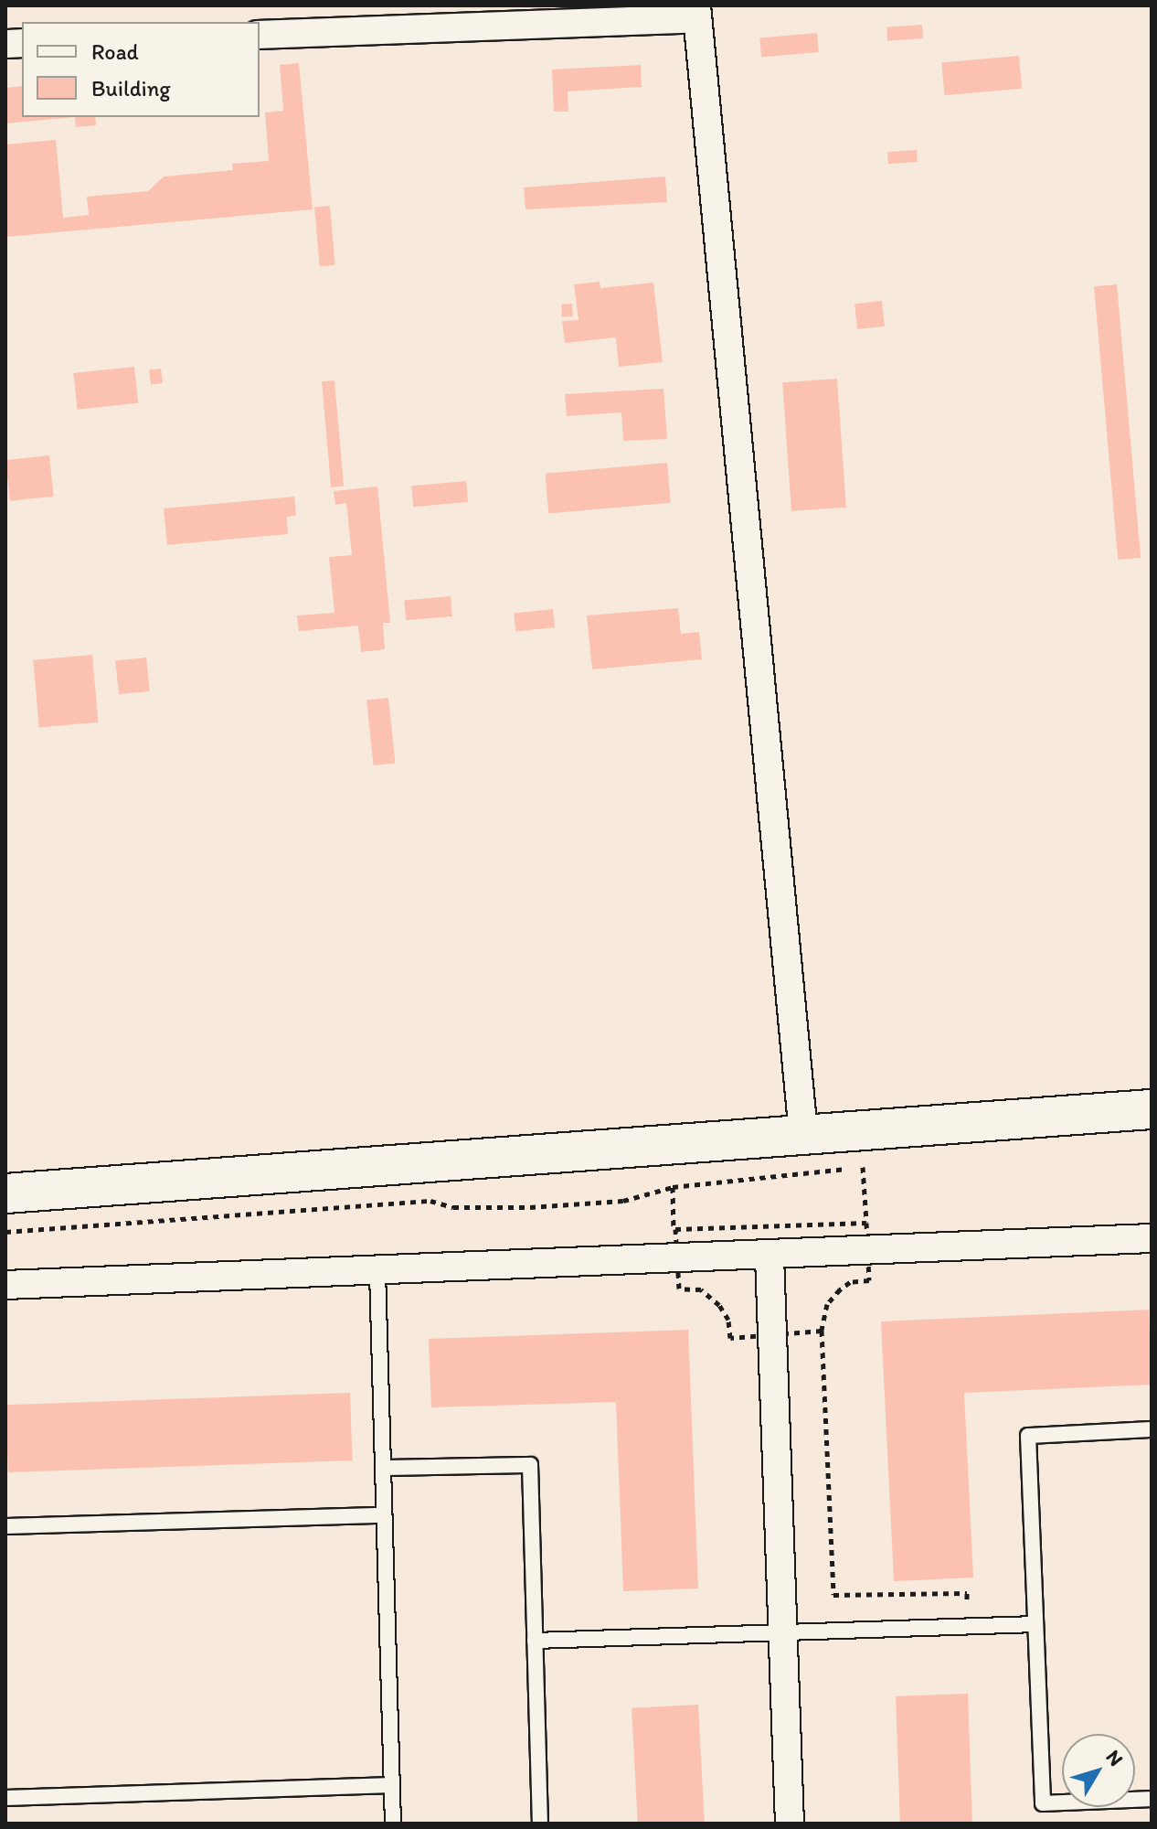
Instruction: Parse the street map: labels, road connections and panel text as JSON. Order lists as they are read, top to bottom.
{
  "legend": ["Road", "Building"],
  "north": "top right"
}
